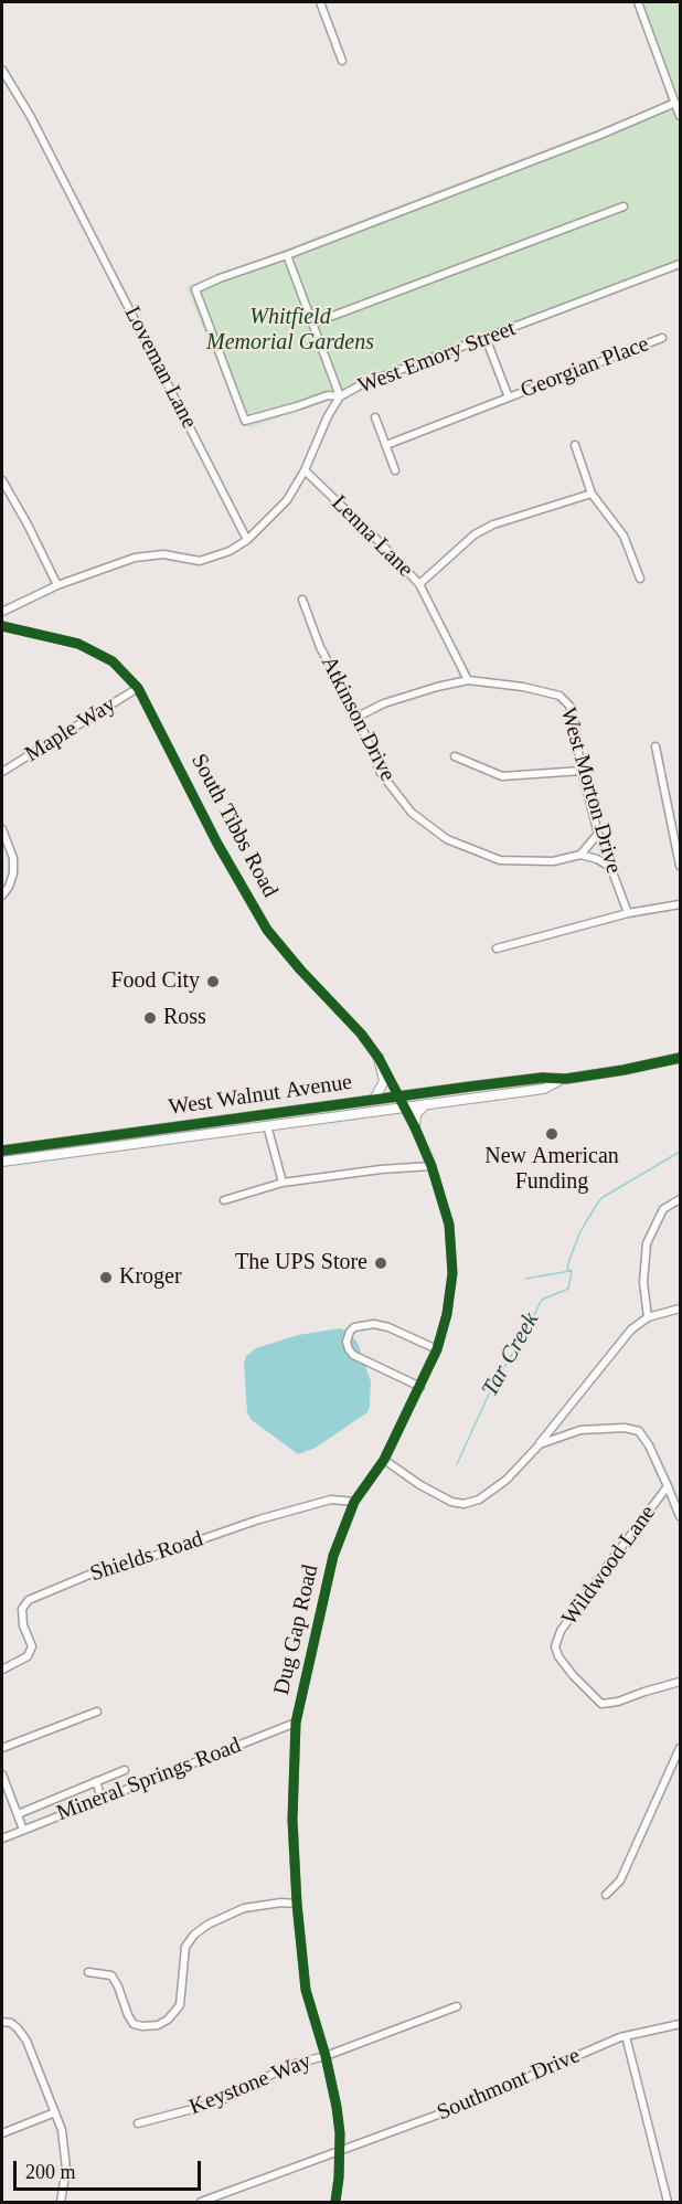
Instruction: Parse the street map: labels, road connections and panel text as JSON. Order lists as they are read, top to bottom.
{
  "streets": {
    "main road": ["West Walnut Avenue"],
    "street": [
      "West Emory Street",
      "Loveman Lane",
      "Georgian Place",
      "Lenna Lane",
      "Atkinson Drive",
      "Maple Way",
      "West Morton Drive",
      "South Tibbs Road",
      "Shields Road",
      "Wildwood Lane",
      "Dug Gap Road",
      "Mineral Springs Road",
      "Keystone Way",
      "Southmont Drive"
    ]
  },
  "crossings": [
    ["West Emory Street", "Loveman Lane"],
    ["West Emory Street", "Georgian Place"],
    ["West Emory Street", "Lenna Lane"],
    ["Lenna Lane", "West Morton Drive"],
    ["Maple Way", "South Tibbs Road"],
    ["South Tibbs Road", "West Walnut Avenue"],
    ["South Tibbs Road", "Dug Gap Road"],
    ["West Walnut Avenue", "Dug Gap Road"],
    ["Shields Road", "Dug Gap Road"],
    ["Wildwood Lane", "Dug Gap Road"],
    ["Dug Gap Road", "Mineral Springs Road"],
    ["Dug Gap Road", "Keystone Way"],
    ["Dug Gap Road", "Southmont Drive"]
  ],
  "water": ["Tar Creek"],
  "parks": ["Whitfield Memorial Gardens"],
  "places": [
    "Food City",
    "Ross",
    "New American Funding",
    "The UPS Store",
    "Kroger"
  ],
  "scale_bar": "200 m"
}
